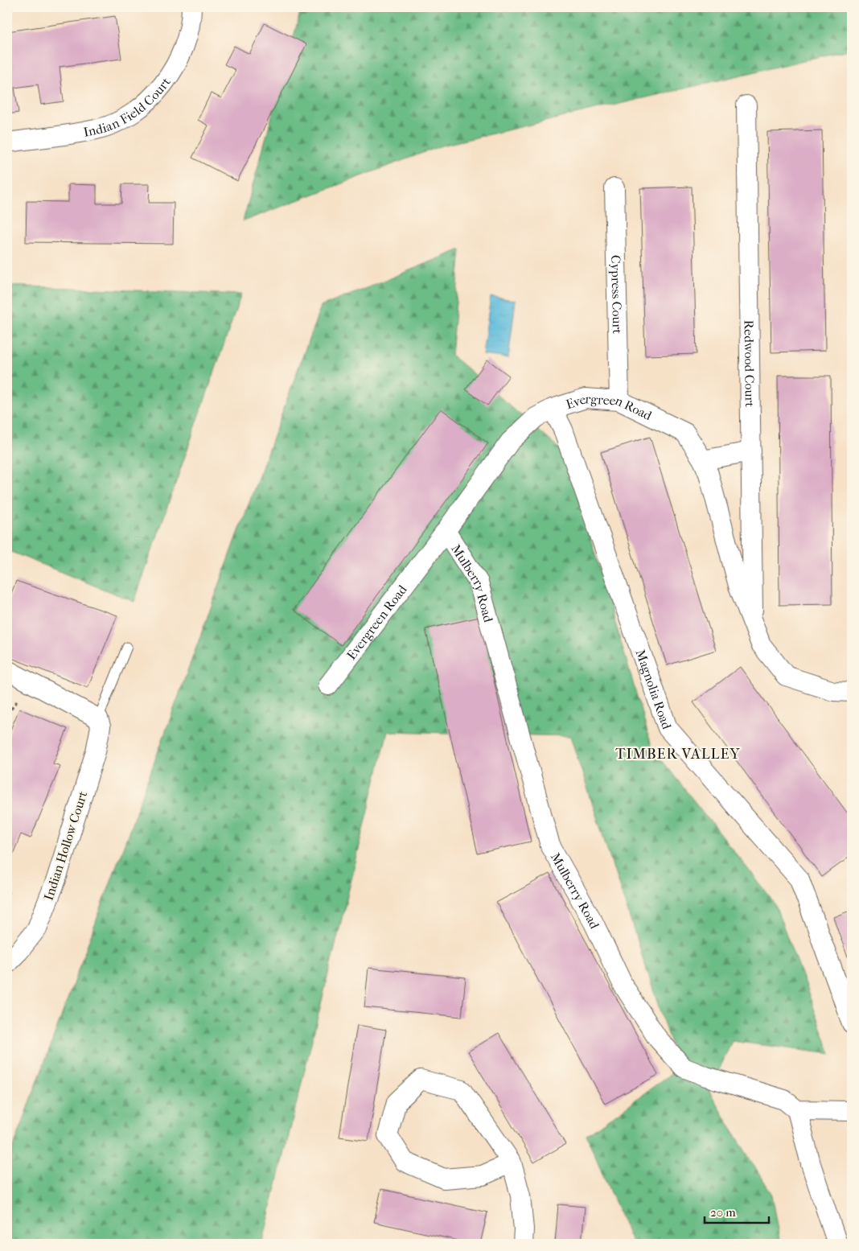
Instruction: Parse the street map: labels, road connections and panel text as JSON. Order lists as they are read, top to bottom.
{
  "streets": {
    "street": [
      "Indian Field Court",
      "Cypress Court",
      "Redwood Court",
      "Evergreen Road",
      "Mulberry Road",
      "Magnolia Road",
      "Indian Hollow Court"
    ]
  },
  "crossings": [
    ["Cypress Court", "Evergreen Road"],
    ["Redwood Court", "Evergreen Road"],
    ["Evergreen Road", "Mulberry Road"],
    ["Evergreen Road", "Magnolia Road"]
  ],
  "districts": ["TIMBER VALLEY"],
  "scale_bar": "20 m"
}
